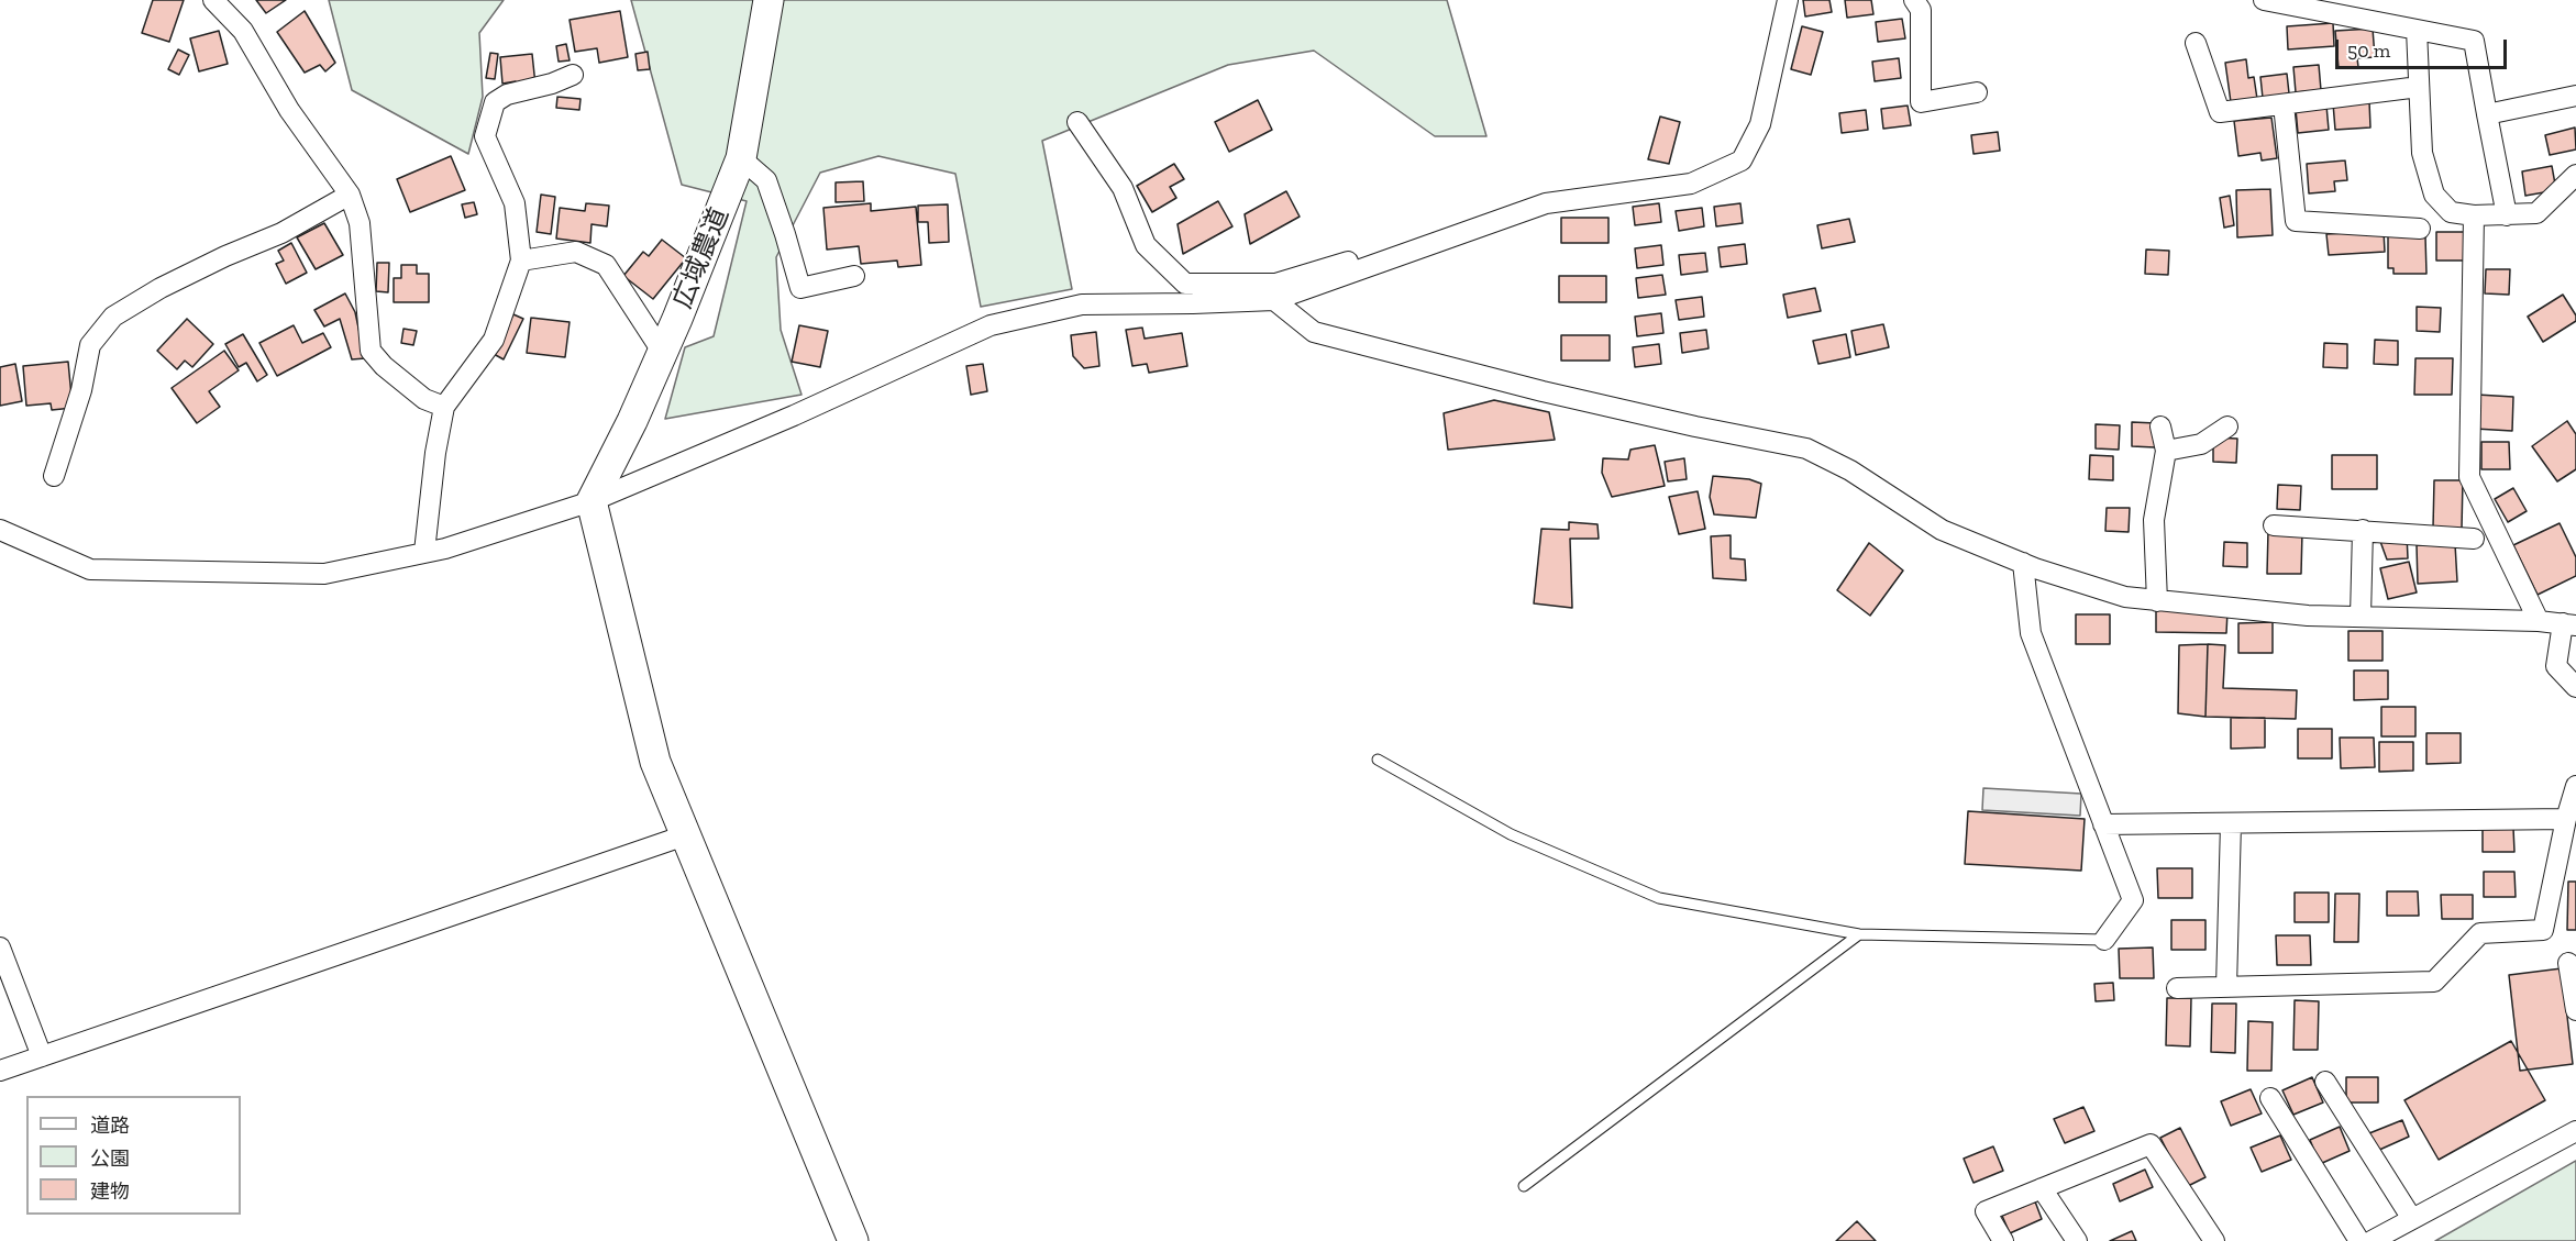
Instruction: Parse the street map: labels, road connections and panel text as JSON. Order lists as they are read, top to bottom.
{
  "streets": {
    "street": ["広域農道"]
  },
  "legend": ["道路", "公園", "建物"],
  "scale_bar": "50 m"
}
